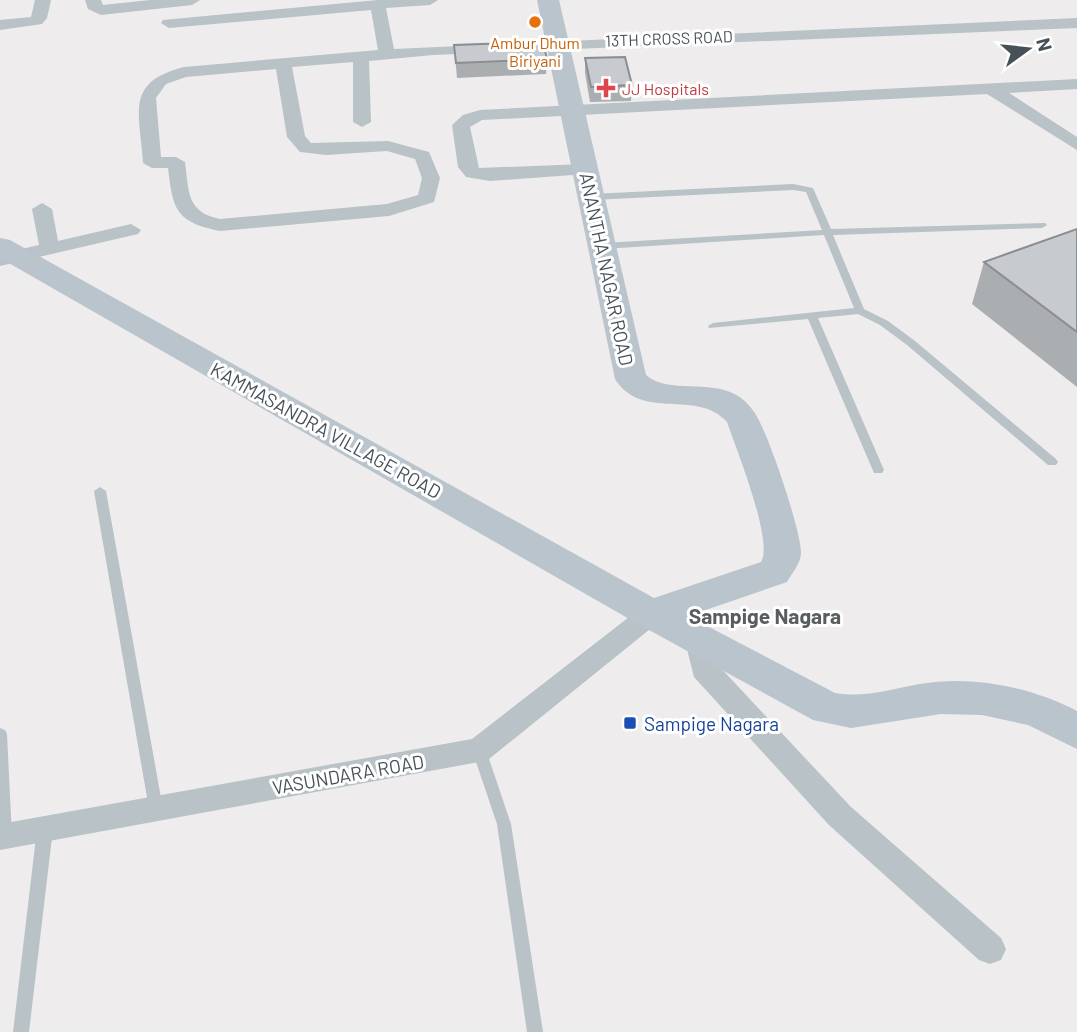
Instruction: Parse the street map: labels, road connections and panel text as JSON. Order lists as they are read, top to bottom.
{
  "streets": {
    "street": [
      "13TH CROSS ROAD",
      "ANANTHA NAGAR ROAD",
      "KAMMASANDRA VILLAGE ROAD",
      "VASUNDARA ROAD"
    ]
  },
  "crossings": [
    ["13TH CROSS ROAD", "ANANTHA NAGAR ROAD"],
    ["ANANTHA NAGAR ROAD", "KAMMASANDRA VILLAGE ROAD"],
    ["ANANTHA NAGAR ROAD", "VASUNDARA ROAD"],
    ["KAMMASANDRA VILLAGE ROAD", "VASUNDARA ROAD"]
  ],
  "districts": ["Sampige Nagara"],
  "places": {
    "other": ["Ambur Dhum Biriyani"],
    "health": ["JJ Hospitals"],
    "transit": ["Sampige Nagara"]
  },
  "north": "right"
}
